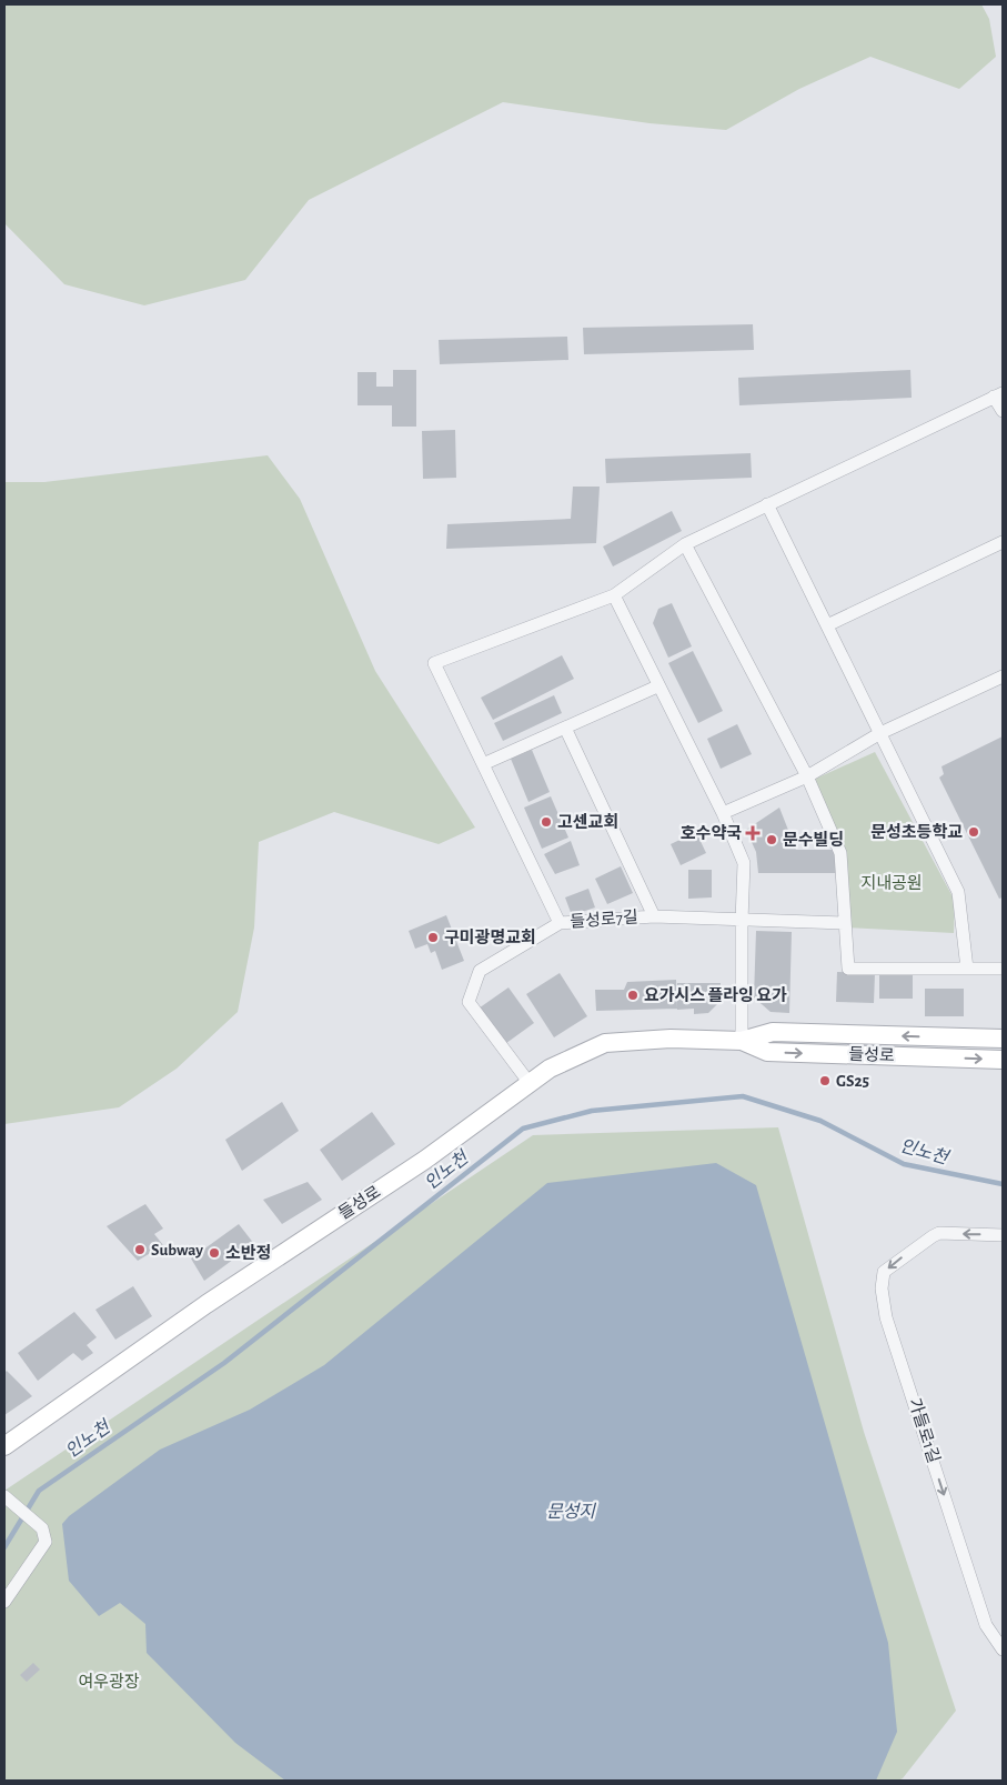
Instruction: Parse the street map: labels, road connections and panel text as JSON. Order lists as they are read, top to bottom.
{
  "streets": {
    "street": ["들성로7길", "들성로", "가들로1길"]
  },
  "crossings": [
    ["들성로7길", "들성로"]
  ],
  "water": ["인노천", "문성지"],
  "parks": ["지내공원", "여우광장"],
  "places": {
    "other": [
      "고센교회",
      "문성초등학교",
      "문수빌딩",
      "구미광명교회",
      "요가시스 플라잉 요가",
      "GS25",
      "Subway",
      "소반정"
    ],
    "health": ["호수약국"]
  }
}
